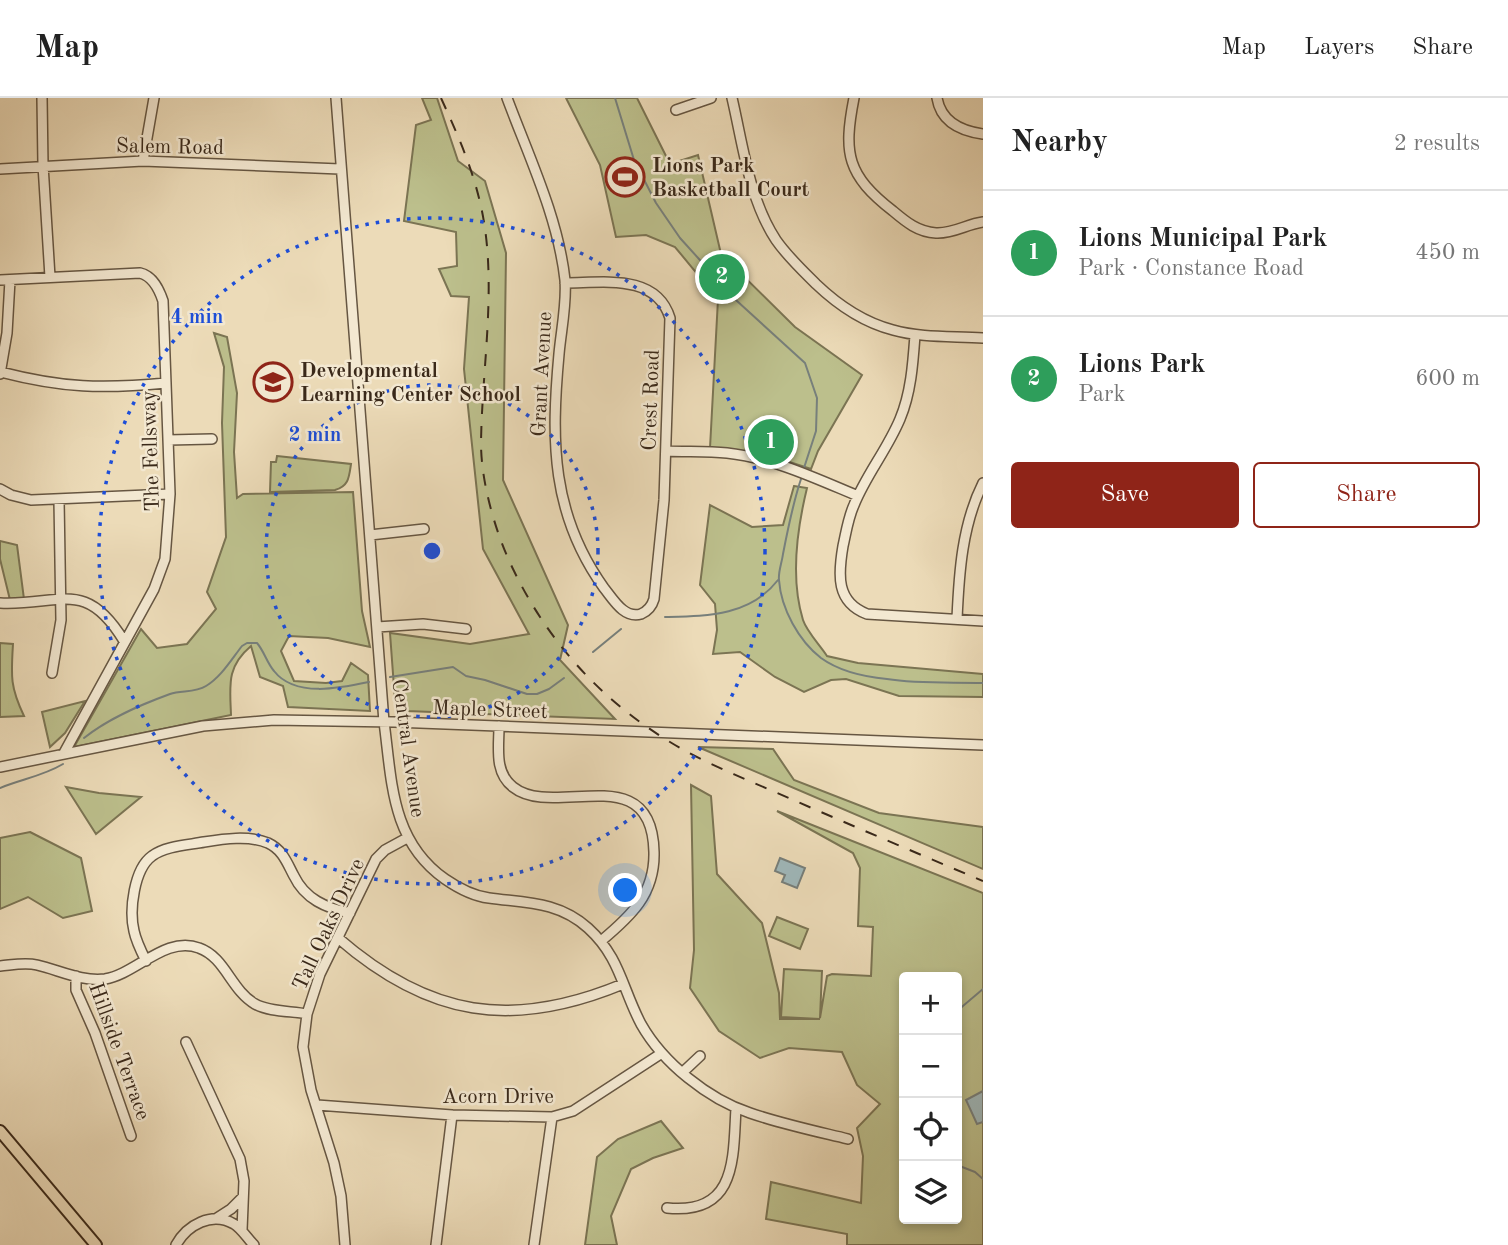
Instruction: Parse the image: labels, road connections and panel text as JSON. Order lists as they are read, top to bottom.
{
  "streets": {
    "street": [
      "Salem Road",
      "Grant Avenue",
      "Crest Road",
      "The Fellsway",
      "Maple Street",
      "Central Avenue",
      "Tall Oaks Drive",
      "Hillside Terrace",
      "Acorn Drive"
    ]
  },
  "crossings": [
    ["Salem Road", "Central Avenue"],
    ["Grant Avenue", "Crest Road"],
    ["The Fellsway", "Maple Street"],
    ["Maple Street", "Central Avenue"],
    ["Central Avenue", "Tall Oaks Drive"],
    ["Central Avenue", "Acorn Drive"],
    ["Tall Oaks Drive", "Acorn Drive"]
  ],
  "places": {
    "sports": ["Lions Park Basketball Court"],
    "school or university": ["Developmental Learning Center School"]
  },
  "page": {
    "header": "Map",
    "nav": ["Map", "Layers", "Share"],
    "heading": ["Nearby", "2 results"],
    "list": [
      {
        "mark": "1",
        "name": "Lions Municipal Park",
        "note": "Park · Constance Road",
        "value": "450 m"
      },
      {
        "mark": "2",
        "name": "Lions Park",
        "note": "Park",
        "value": "600 m"
      }
    ],
    "pins": ["2", "1"],
    "buttons": ["Save", "Share"],
    "map_buttons": ["+", "−"]
  },
  "rings": ["4 min", "2 min"]
}
